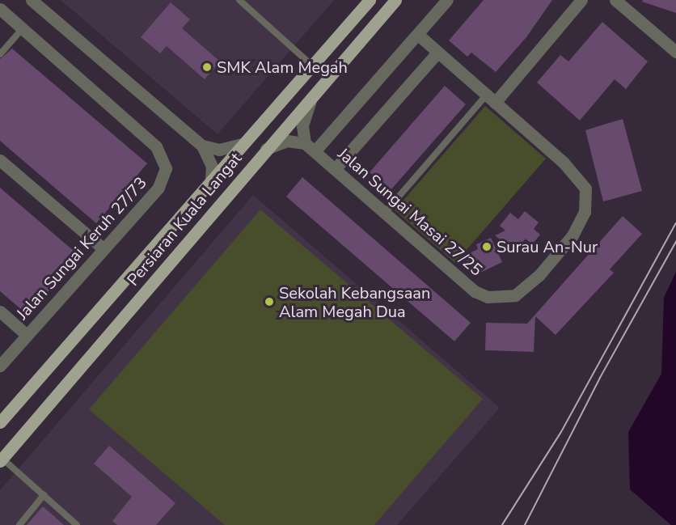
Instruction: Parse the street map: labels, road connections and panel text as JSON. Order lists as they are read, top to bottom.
{
  "streets": {
    "main road": ["Persiaran Kuala Langat"],
    "street": ["Jalan Sungai Masai 27/25", "Jalan Sungai Keruh 27/73"]
  },
  "places": ["SMK Alam Megah", "Surau An-Nur", "Sekolah Kebangsaan Alam Megah Dua"]
}
